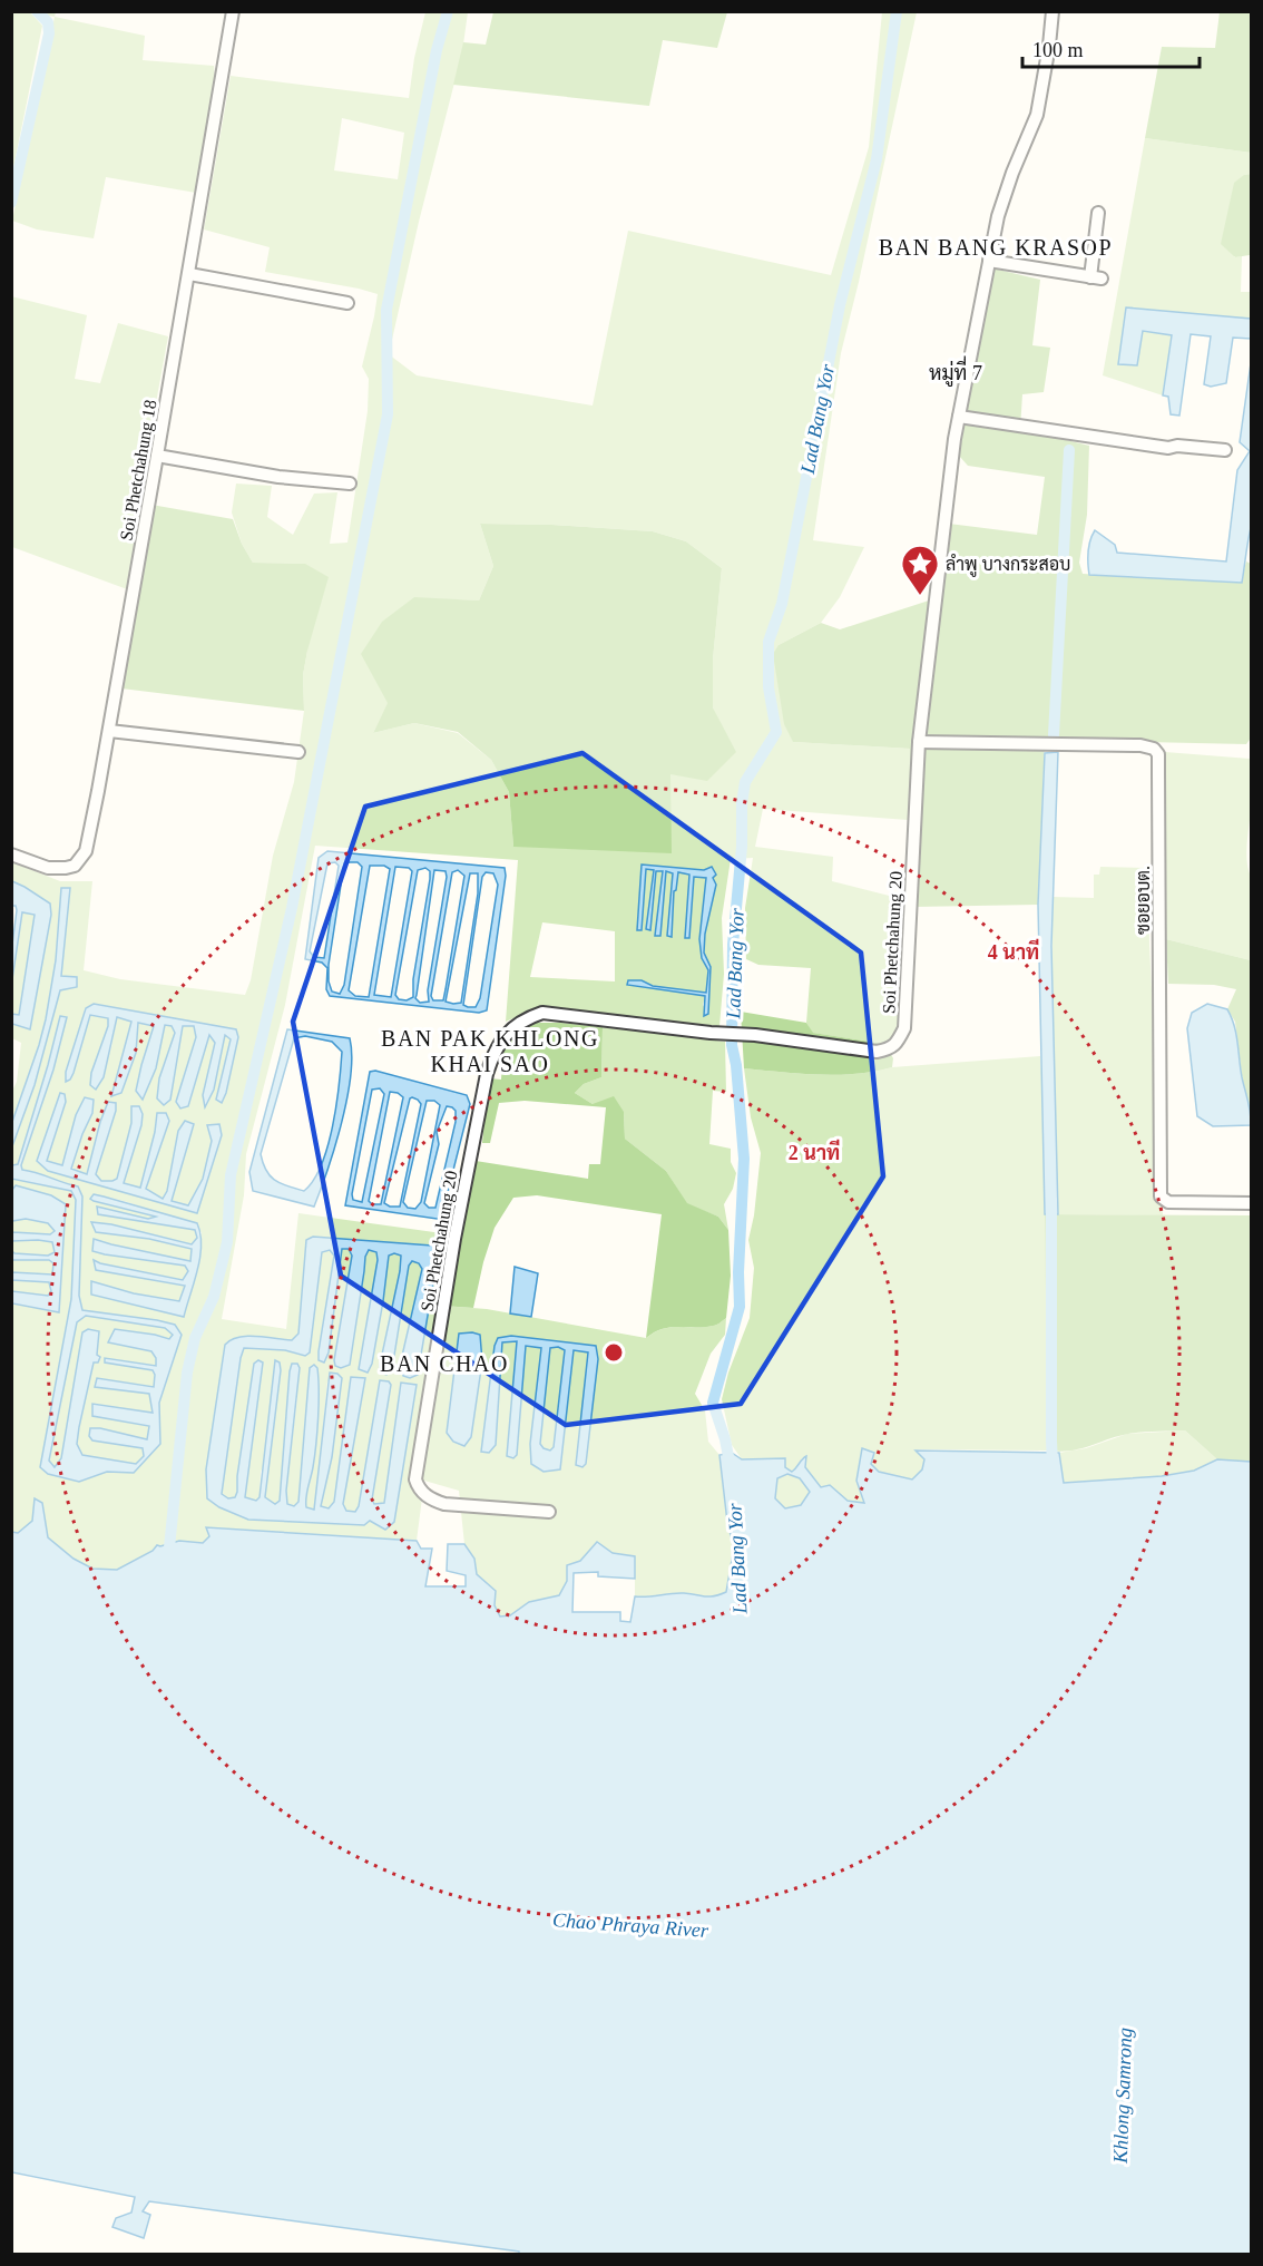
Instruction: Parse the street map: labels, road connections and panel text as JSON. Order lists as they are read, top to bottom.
{
  "streets": {
    "street": ["Soi Phetchahung 18", "ซอยอบต.", "Soi Phetchahung 20"]
  },
  "crossings": [
    ["ซอยอบต.", "Soi Phetchahung 20"]
  ],
  "districts": [
    "BAN BANG KRASOP",
    "หมู่ที่ 7",
    "BAN PAK KHLONG KHAI SAO",
    "BAN CHAO"
  ],
  "water": ["Lad Bang Yor", "Chao Phraya River", "Khlong Samrong"],
  "places": {
    "place": ["ลำพู บางกระสอบ"]
  },
  "scale_bar": "100 m",
  "rings": ["4 นาที", "2 นาที"]
}
